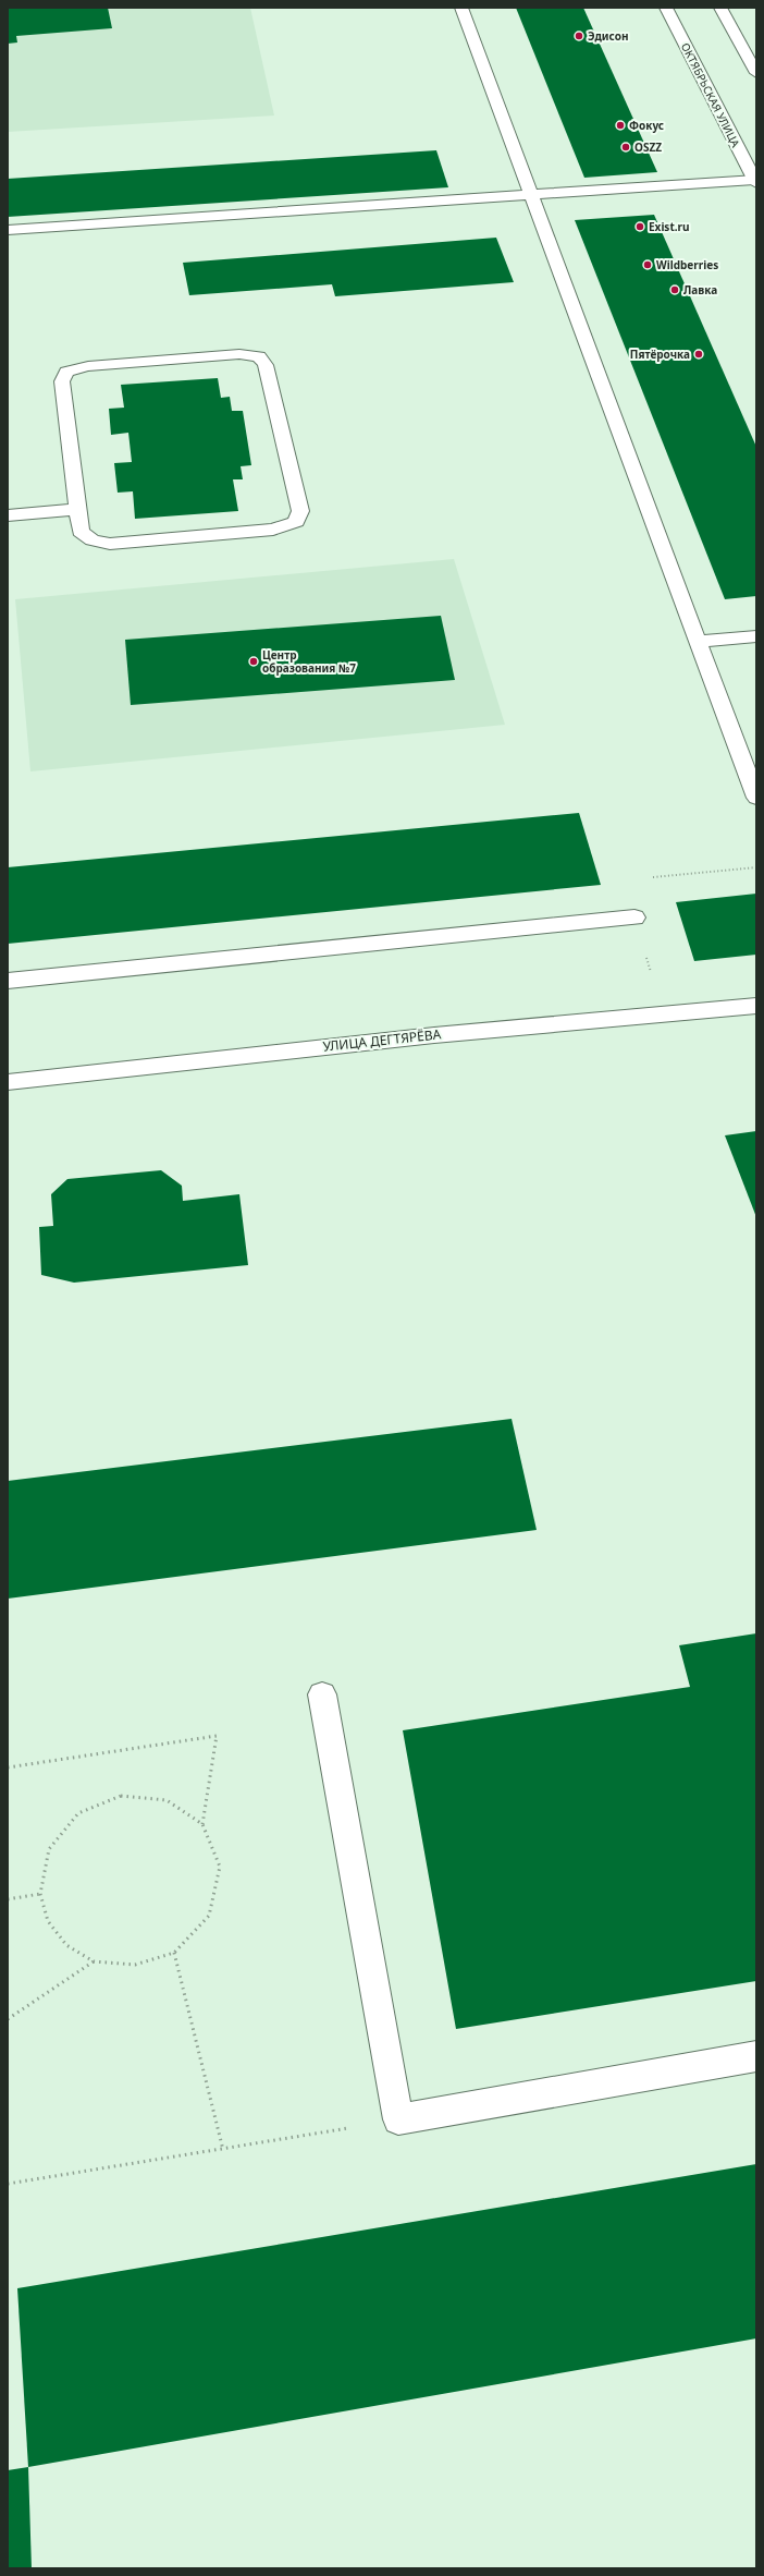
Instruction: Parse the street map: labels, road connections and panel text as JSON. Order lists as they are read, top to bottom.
{
  "streets": {
    "main road": ["ОКТЯБРЬСКАЯ УЛИЦА", "УЛИЦА ДЕГТЯРЁВА"]
  },
  "places": [
    "Эдисон",
    "Фокус",
    "OSZZ",
    "Exist.ru",
    "Wildberries",
    "Лавка",
    "Пятёрочка",
    "Центр образования №7"
  ]
}
